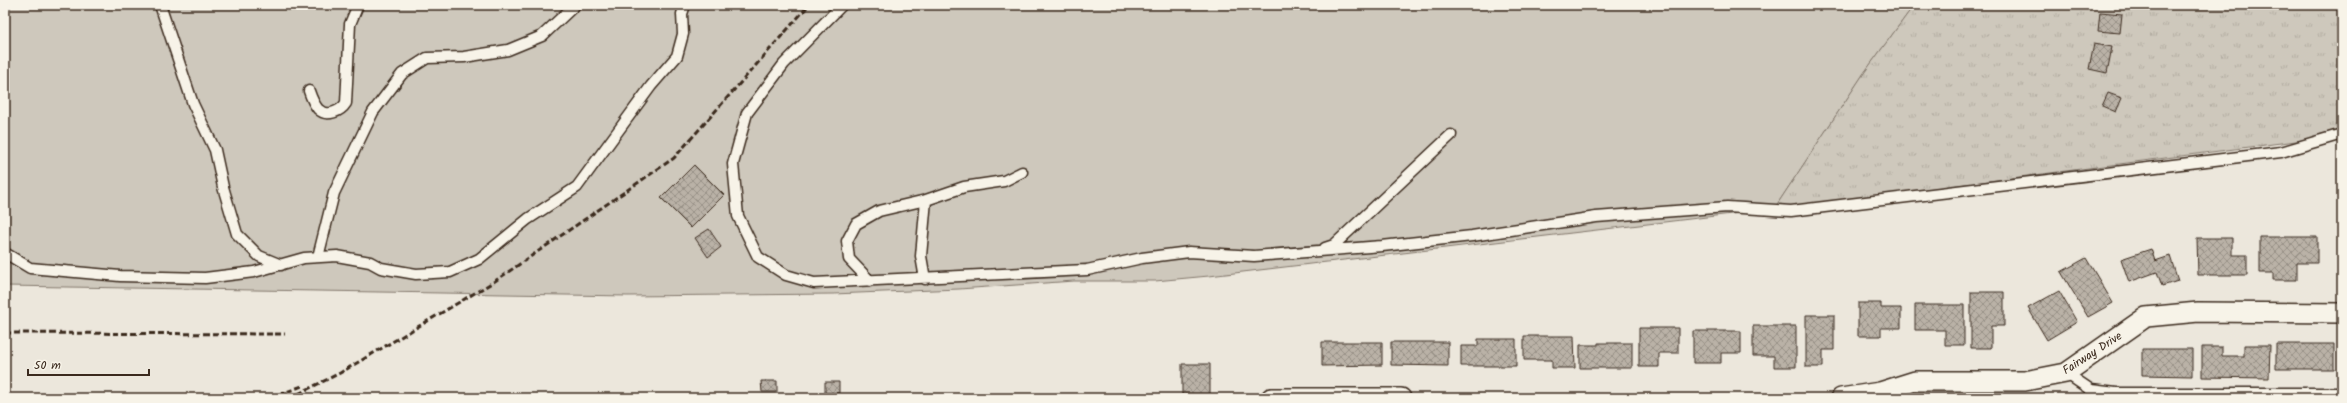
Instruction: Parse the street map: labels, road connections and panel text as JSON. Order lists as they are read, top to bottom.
{
  "streets": {
    "street": ["Fairway Drive"]
  },
  "scale_bar": "50 m"
}
